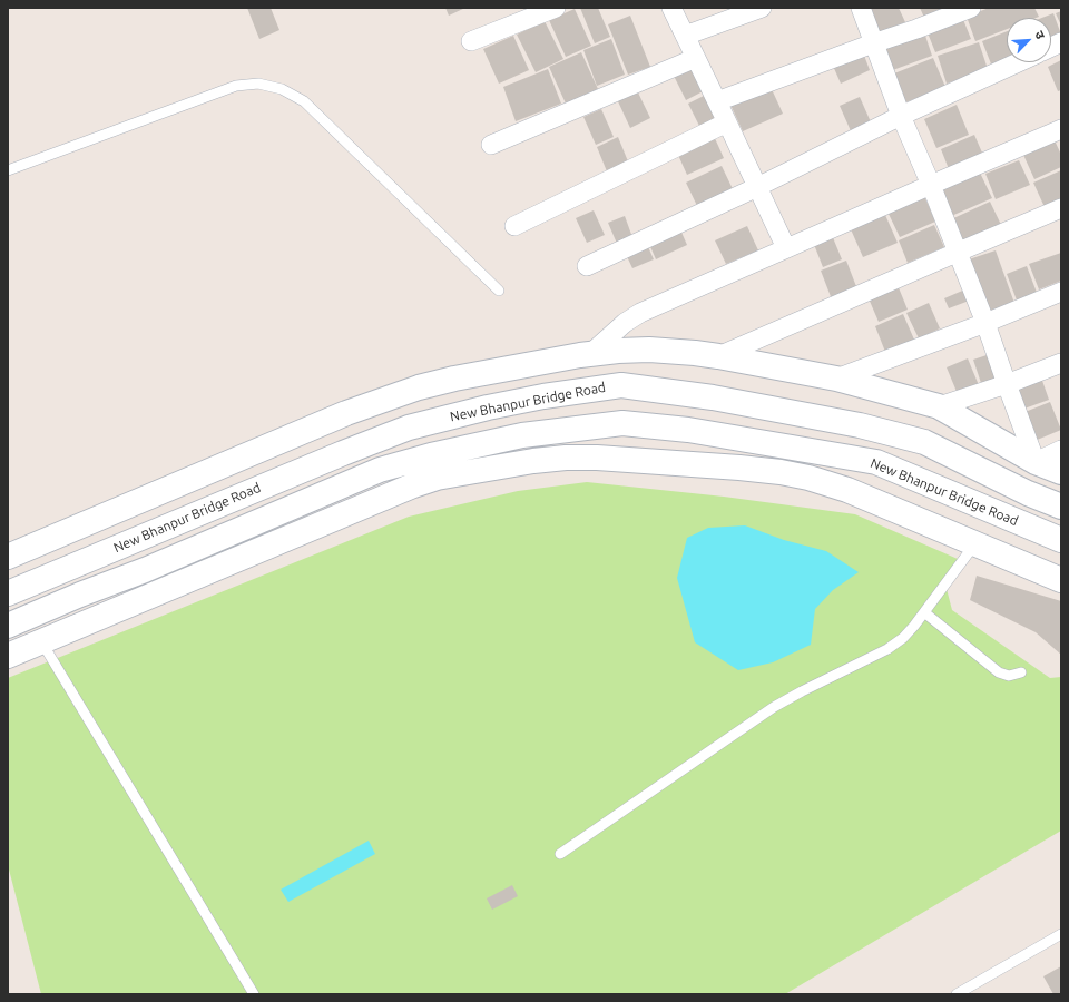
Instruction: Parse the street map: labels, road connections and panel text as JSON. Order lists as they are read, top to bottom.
{
  "streets": {
    "street": ["New Bhanpur Bridge Road"]
  },
  "north": "top right"
}
